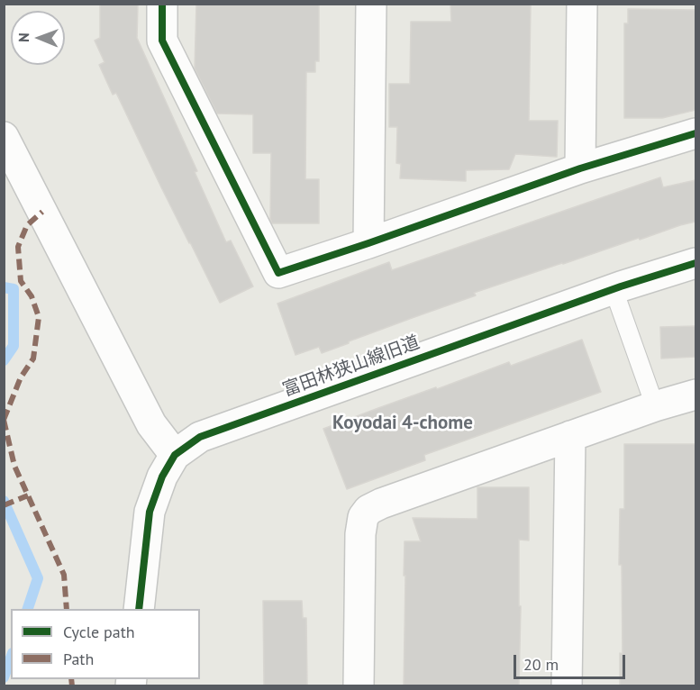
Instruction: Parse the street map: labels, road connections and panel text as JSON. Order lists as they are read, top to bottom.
{
  "streets": {
    "street": ["富田林狭山線旧道"]
  },
  "districts": ["Koyodai 4-chome"],
  "legend": ["Cycle path", "Path"],
  "scale_bar": "20 m",
  "north": "left"
}
